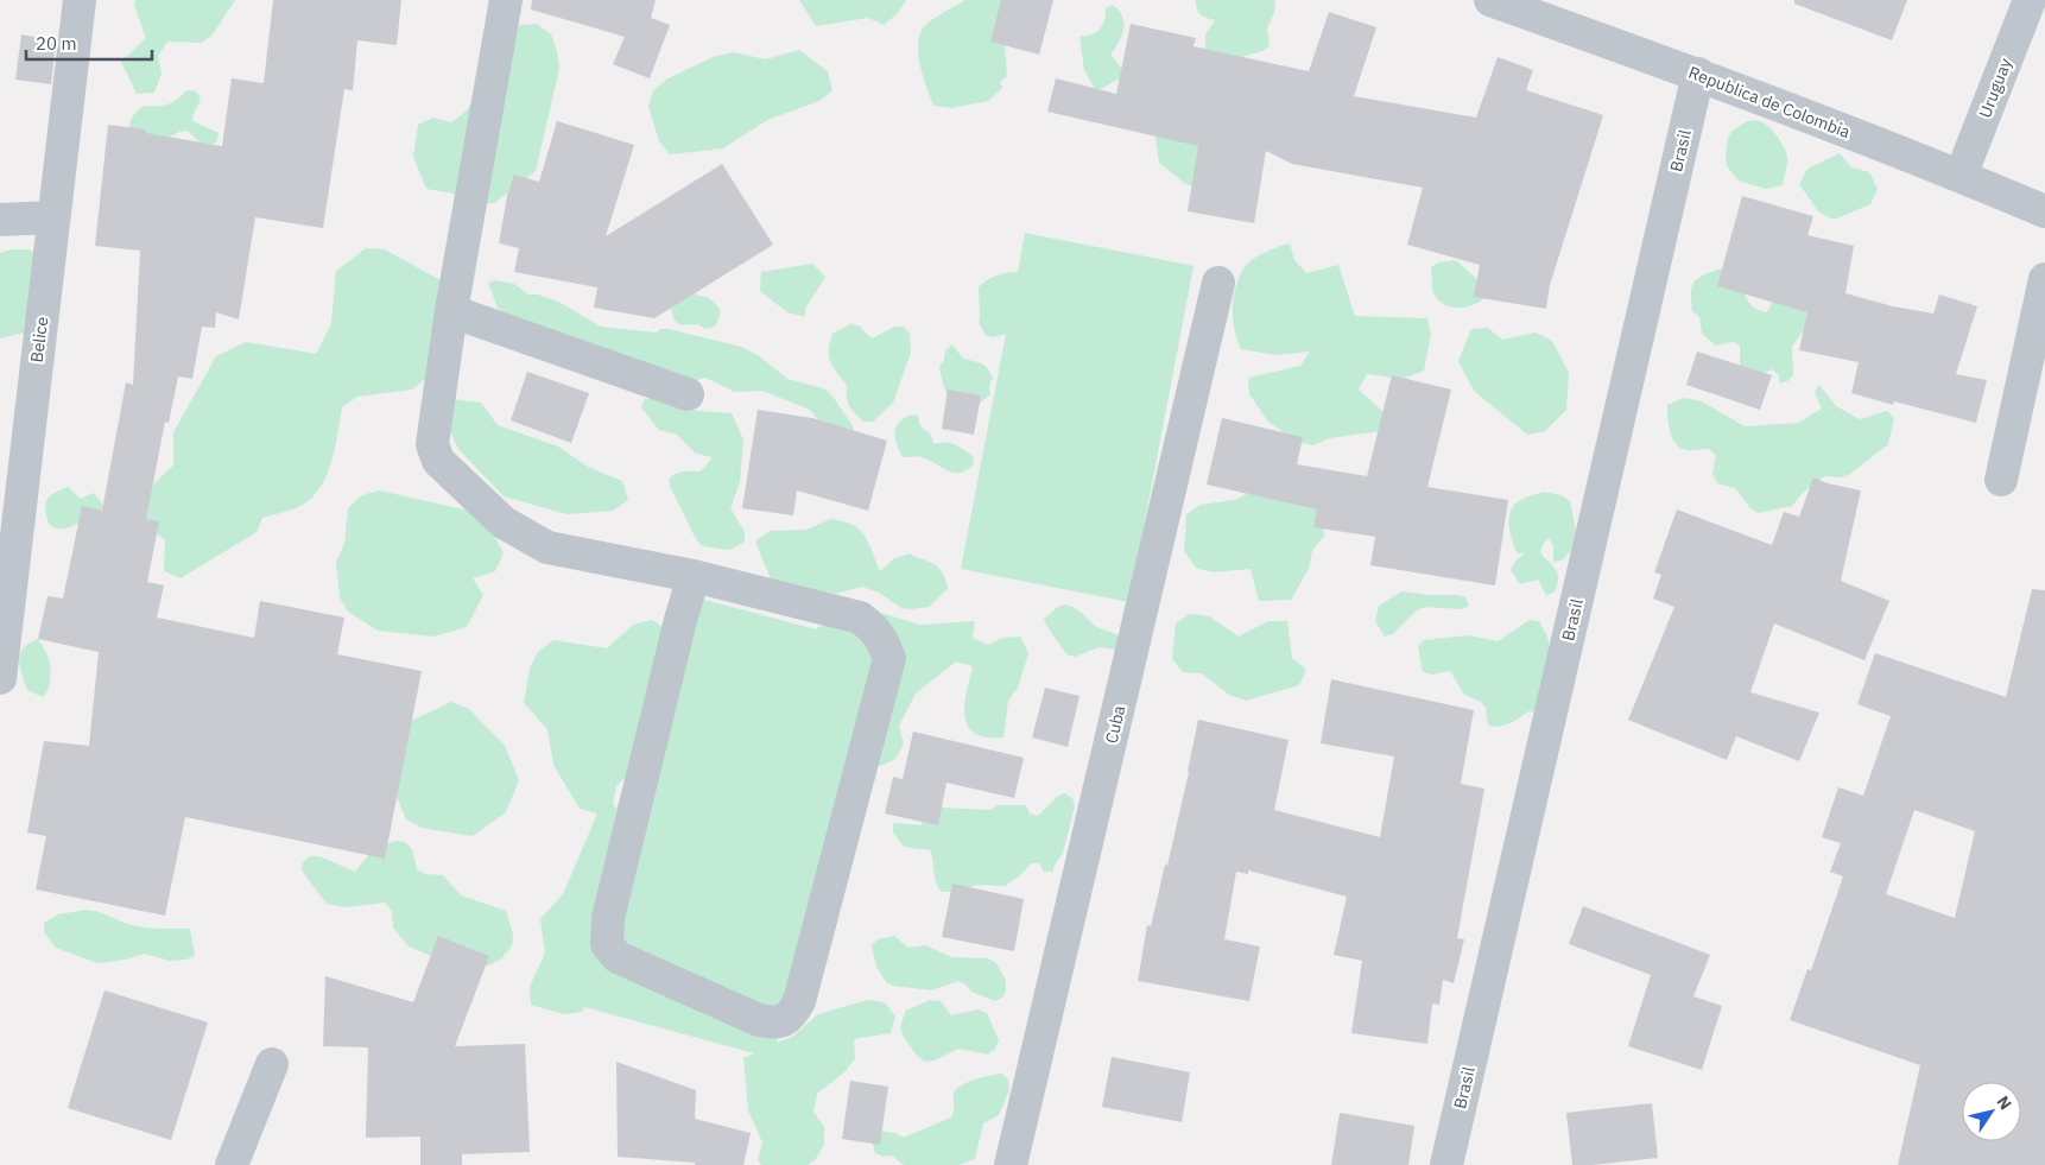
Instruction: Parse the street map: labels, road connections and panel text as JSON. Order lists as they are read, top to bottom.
{
  "streets": {
    "street": [
      "Uruguay",
      "Republica de Colombia",
      "Brasil",
      "Belice",
      "Cuba"
    ]
  },
  "crossings": [
    ["Uruguay", "Republica de Colombia"],
    ["Republica de Colombia", "Brasil"]
  ],
  "scale_bar": "20 m",
  "north": "top right"
}
